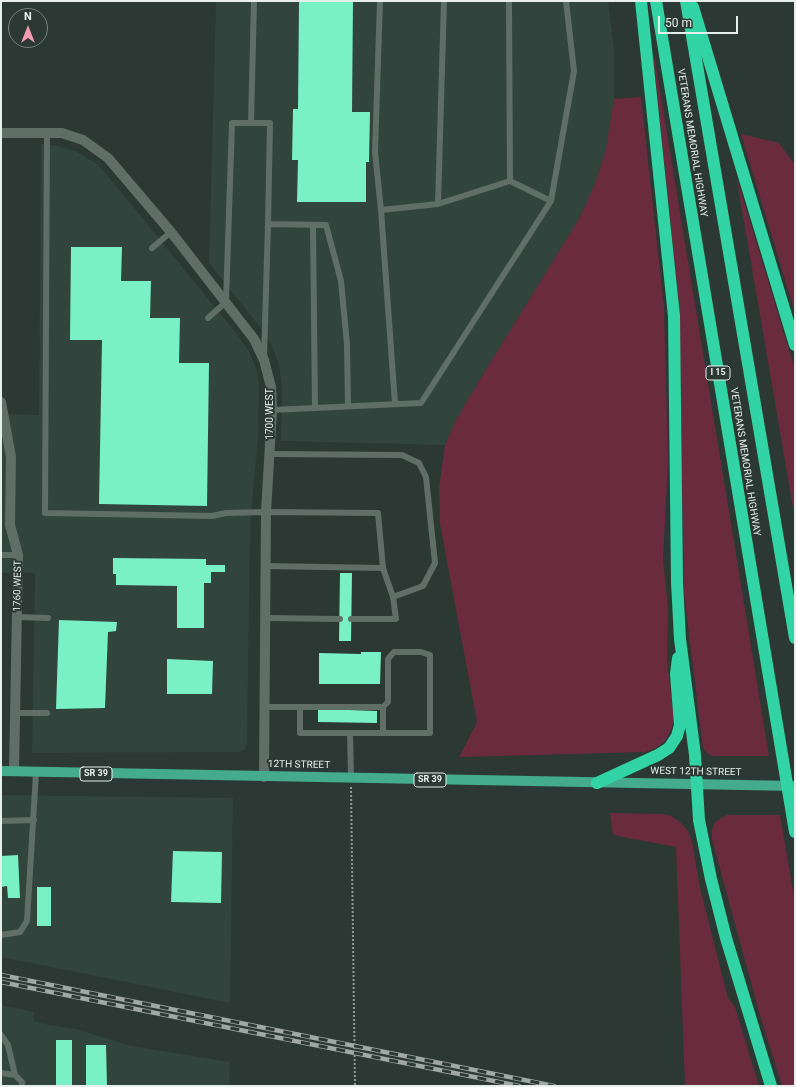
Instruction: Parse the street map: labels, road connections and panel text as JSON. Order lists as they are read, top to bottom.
{
  "streets": {
    "highway": ["VETERANS MEMORIAL HIGHWAY", "I 15"],
    "main road": ["12TH STREET", "WEST 12TH STREET", "SR 39"],
    "street": ["1700 WEST", "1760 WEST"]
  },
  "crossings": [
    ["1700 WEST", "12TH STREET"],
    ["1760 WEST", "12TH STREET"],
    ["12TH STREET", "WEST 12TH STREET"]
  ],
  "scale_bar": "50 m",
  "north": "top"
}
